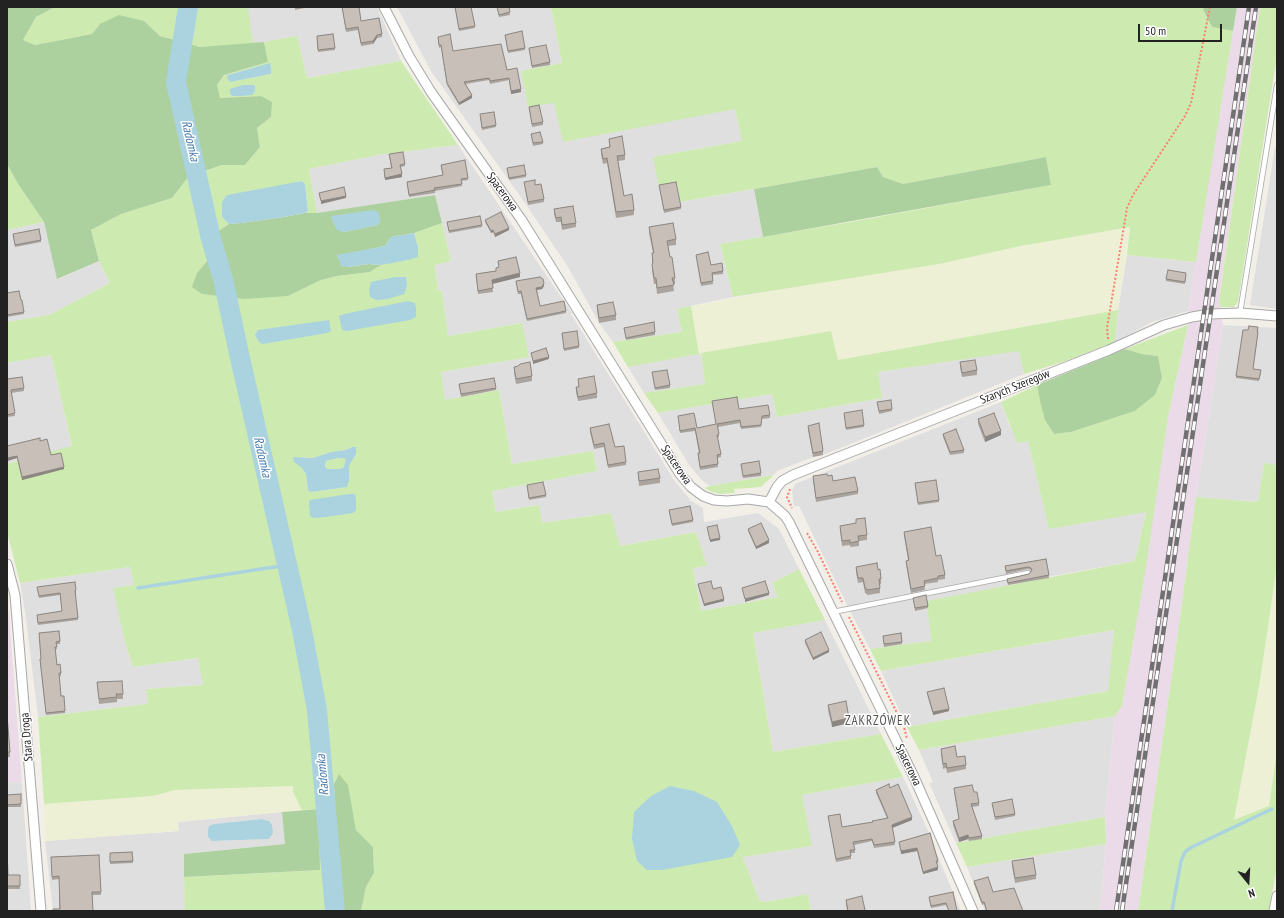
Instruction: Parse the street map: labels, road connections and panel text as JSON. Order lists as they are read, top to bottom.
{
  "streets": {
    "street": ["Spacerowa", "Szarych Szeregów", "Stara Droga"]
  },
  "crossings": [
    ["Spacerowa", "Szarych Szeregów"]
  ],
  "districts": ["ZAKRZÓWEK"],
  "water": ["Radomka"],
  "scale_bar": "50 m",
  "north": "bottom"
}
